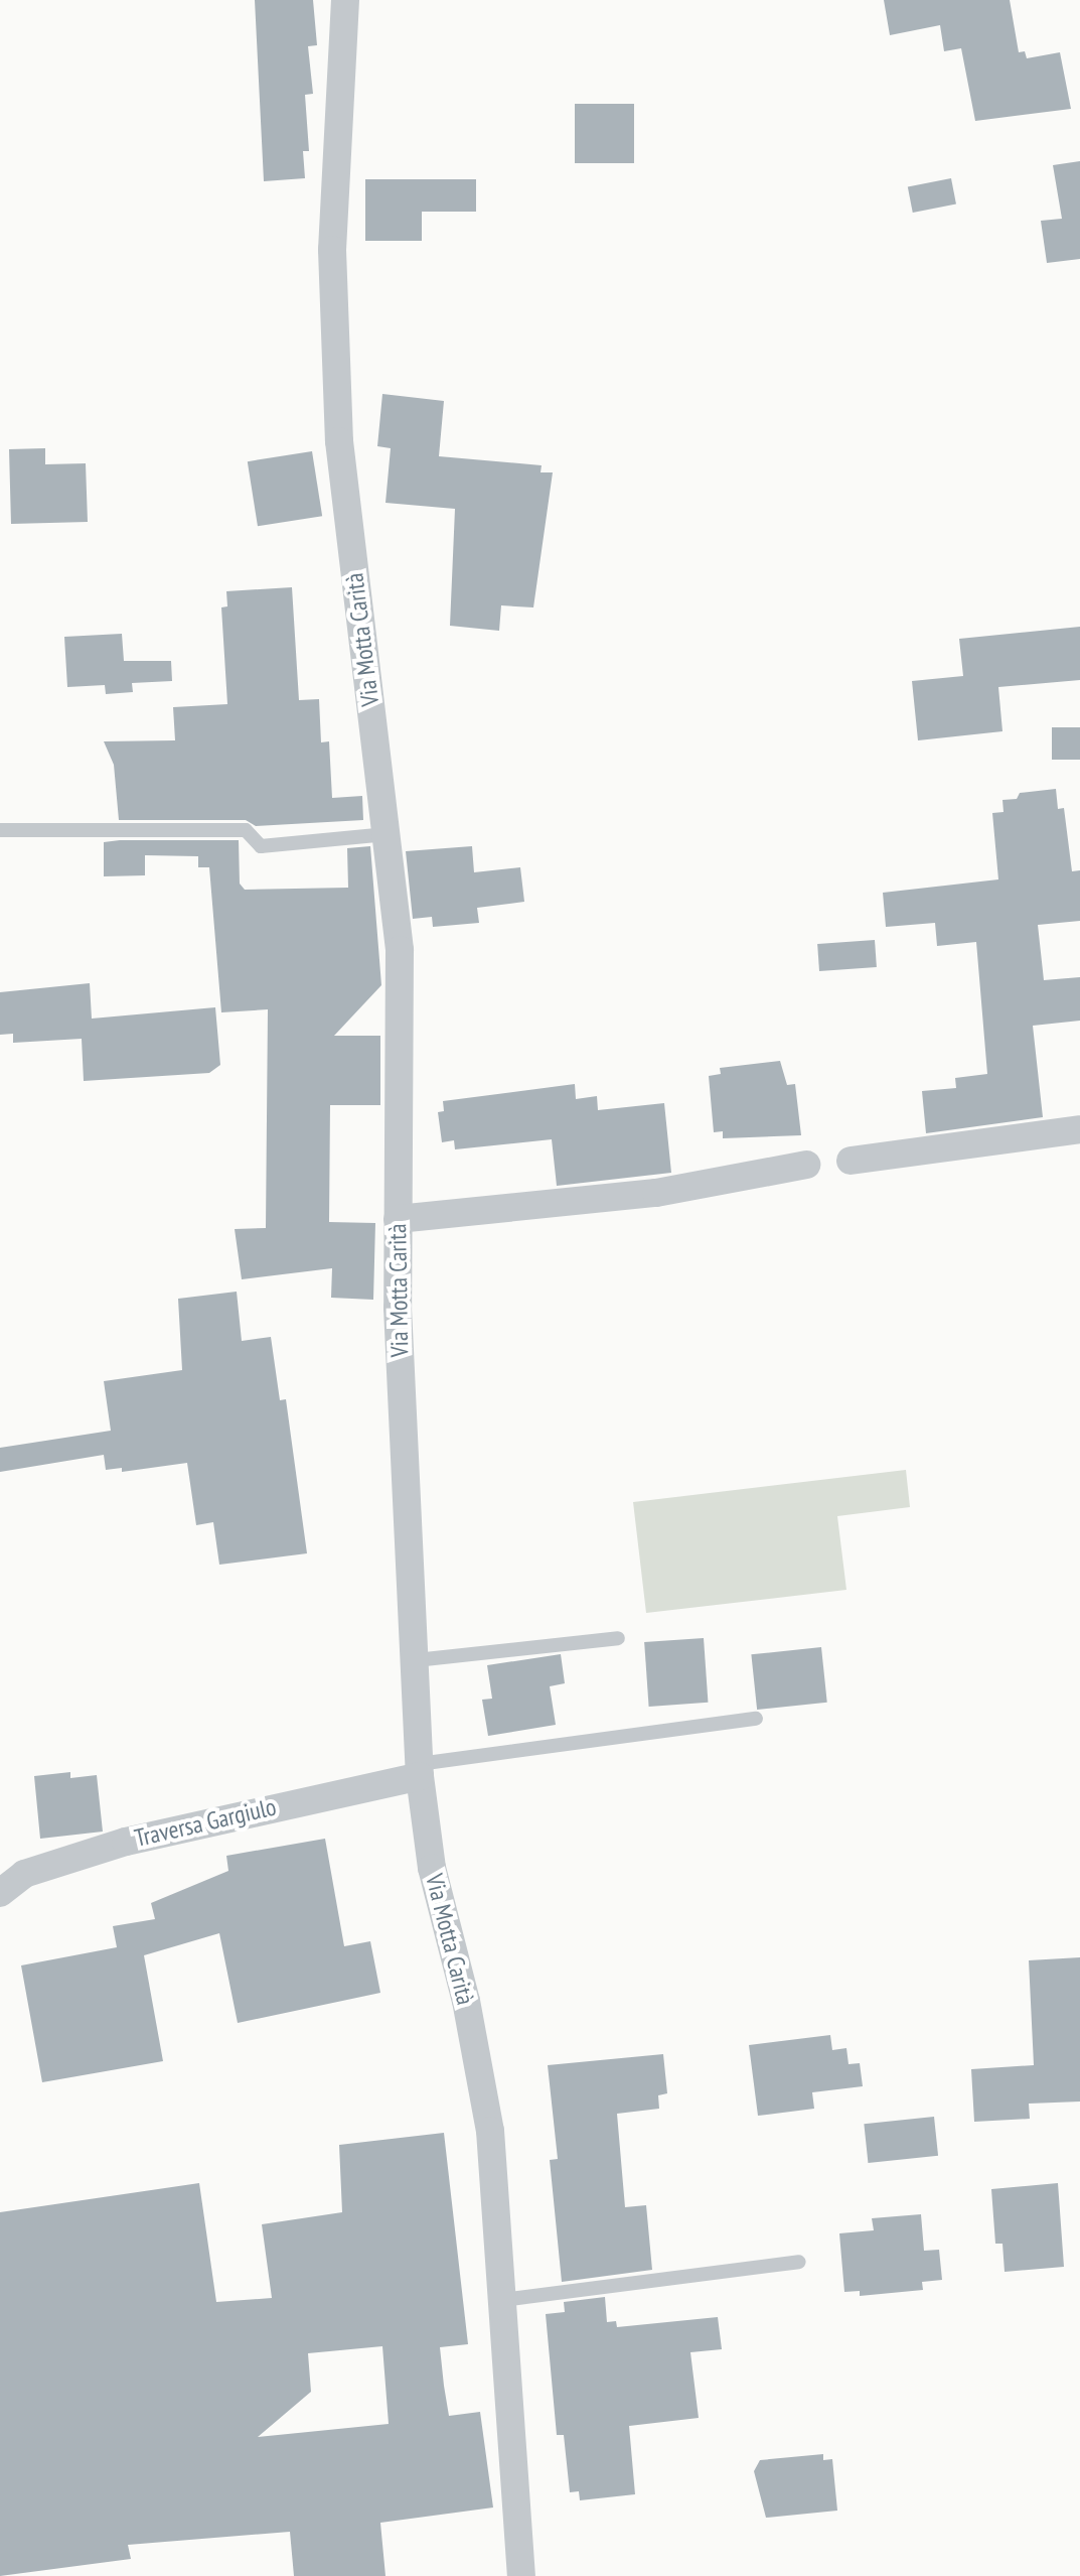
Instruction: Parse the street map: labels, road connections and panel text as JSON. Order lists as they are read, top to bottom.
{
  "streets": {
    "street": ["Via Motta Carità", "Traversa Gargiulo"]
  },
  "crossings": [
    ["Via Motta Carità", "Traversa Gargiulo"]
  ]
}
